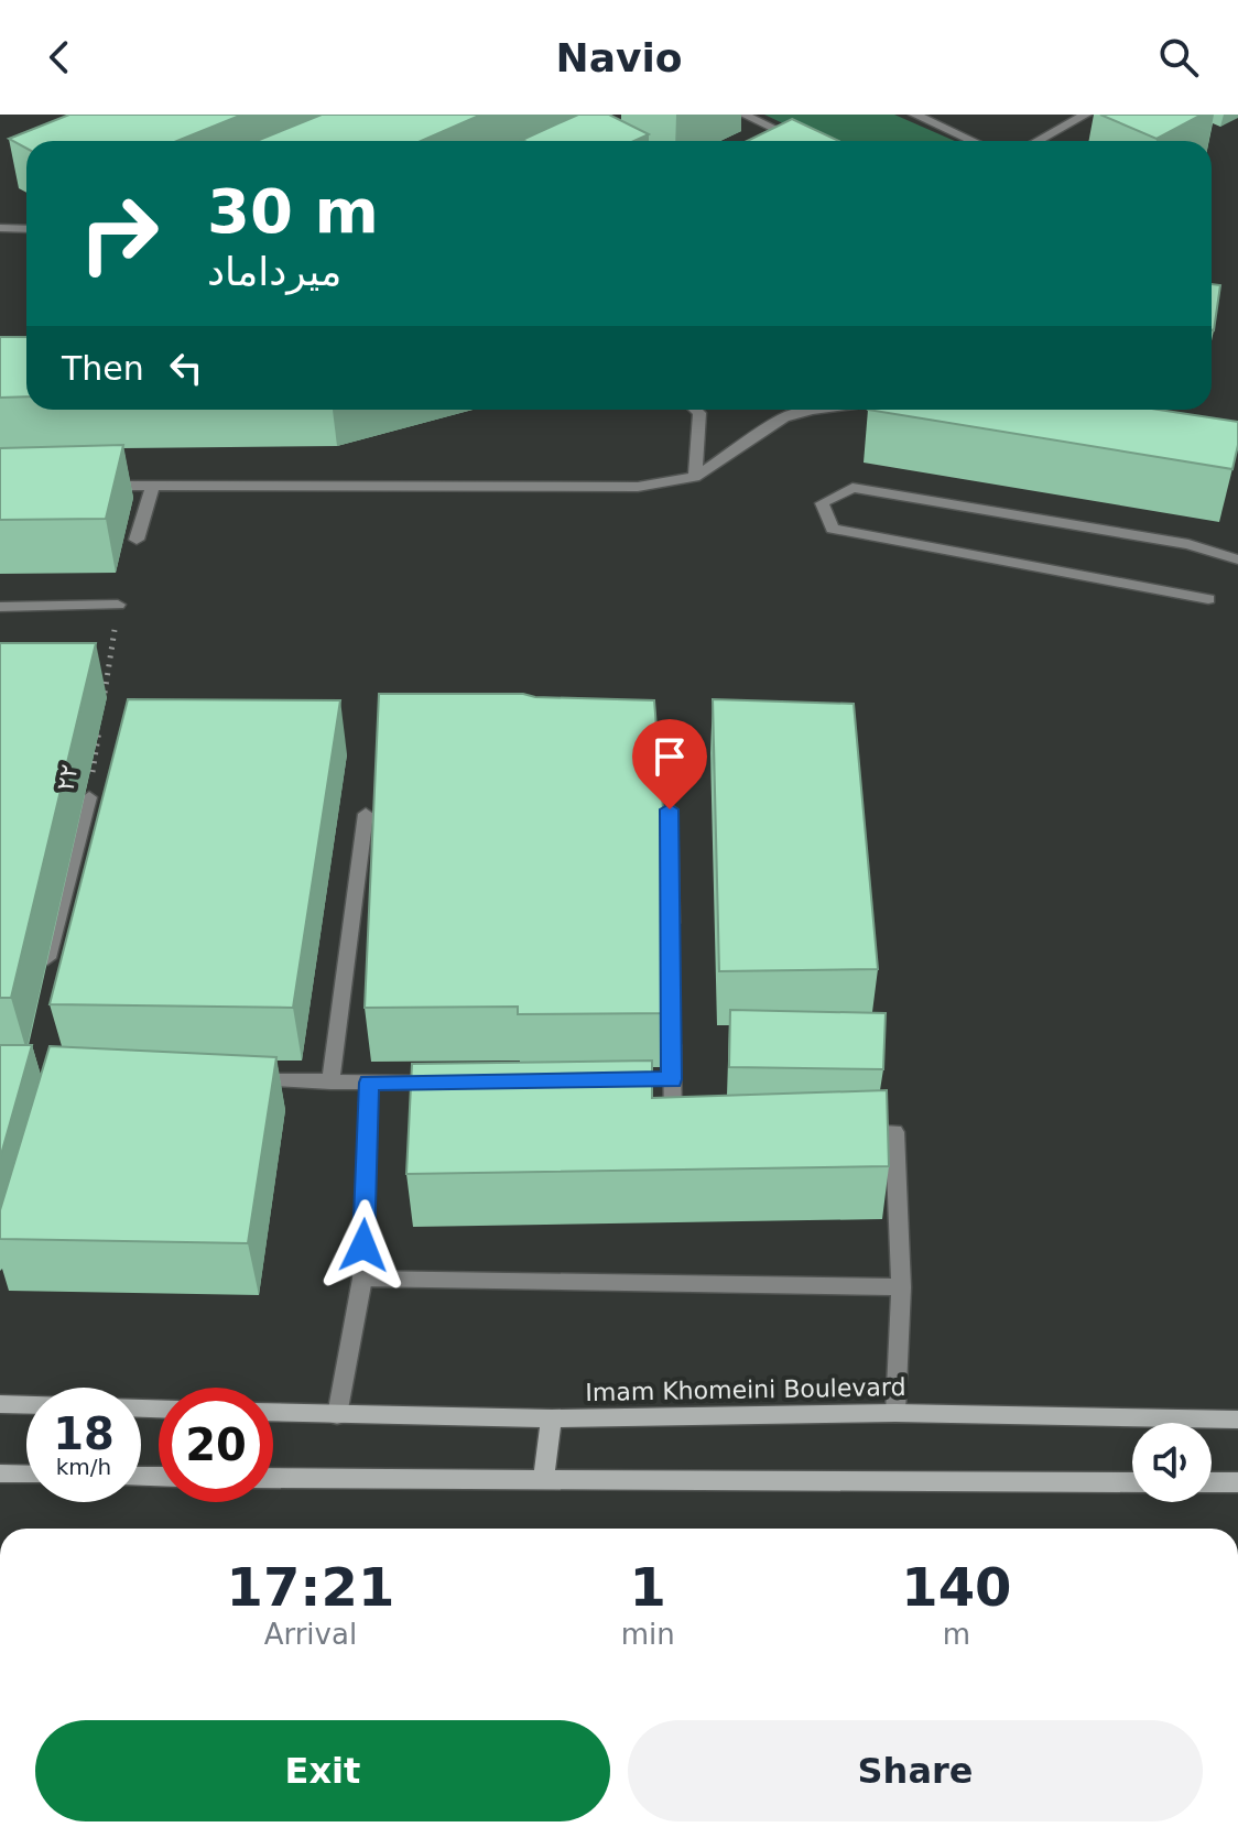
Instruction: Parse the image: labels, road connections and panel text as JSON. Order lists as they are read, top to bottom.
{
  "streets": {
    "main road": ["Imam Khomeini Boulevard"],
    "street": ["۲۲"]
  },
  "page": {
    "header": "Navio",
    "turn": ["30 m", "میرداماد"],
    "then": "Then",
    "speed": "18 km/h",
    "limit": "20",
    "eta": [
      "17:21",
      "Arrival",
      "1",
      "min",
      "140",
      "m"
    ],
    "buttons": ["Exit", "Share"]
  }
}
